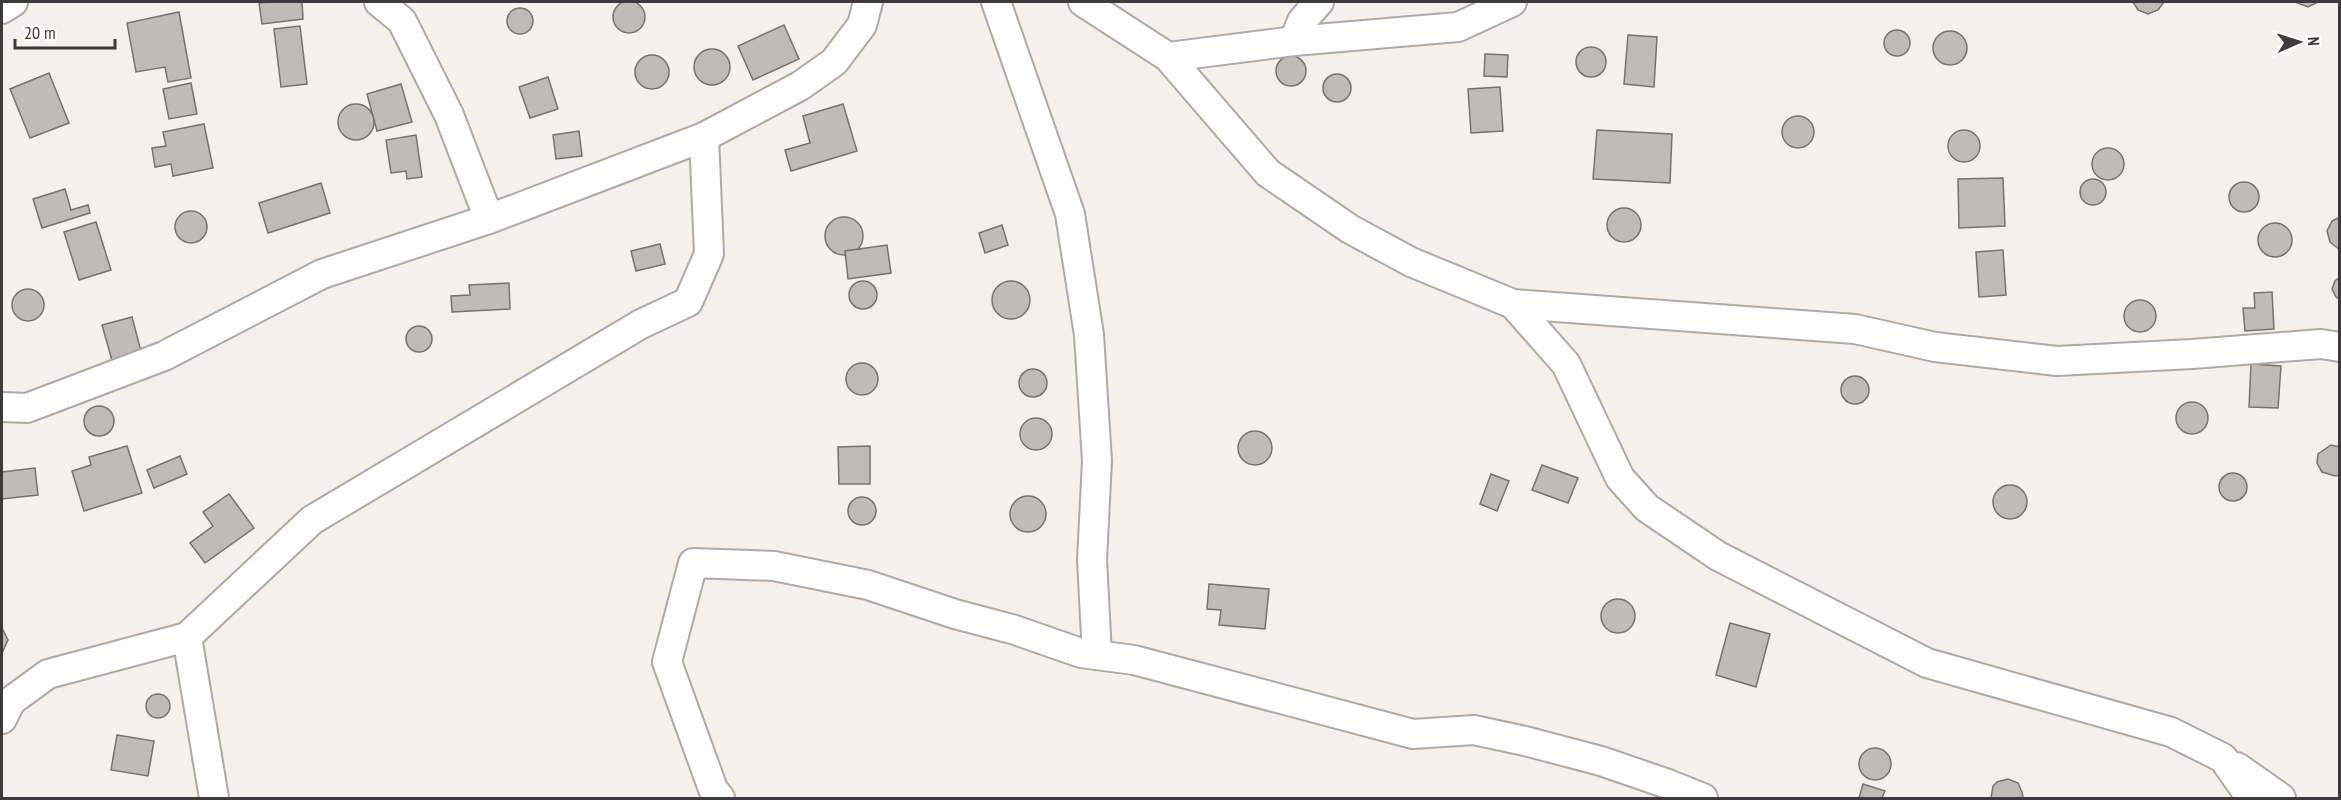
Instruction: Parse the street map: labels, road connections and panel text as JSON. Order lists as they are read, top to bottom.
{
  "scale_bar": "20 m",
  "north": "right"
}
